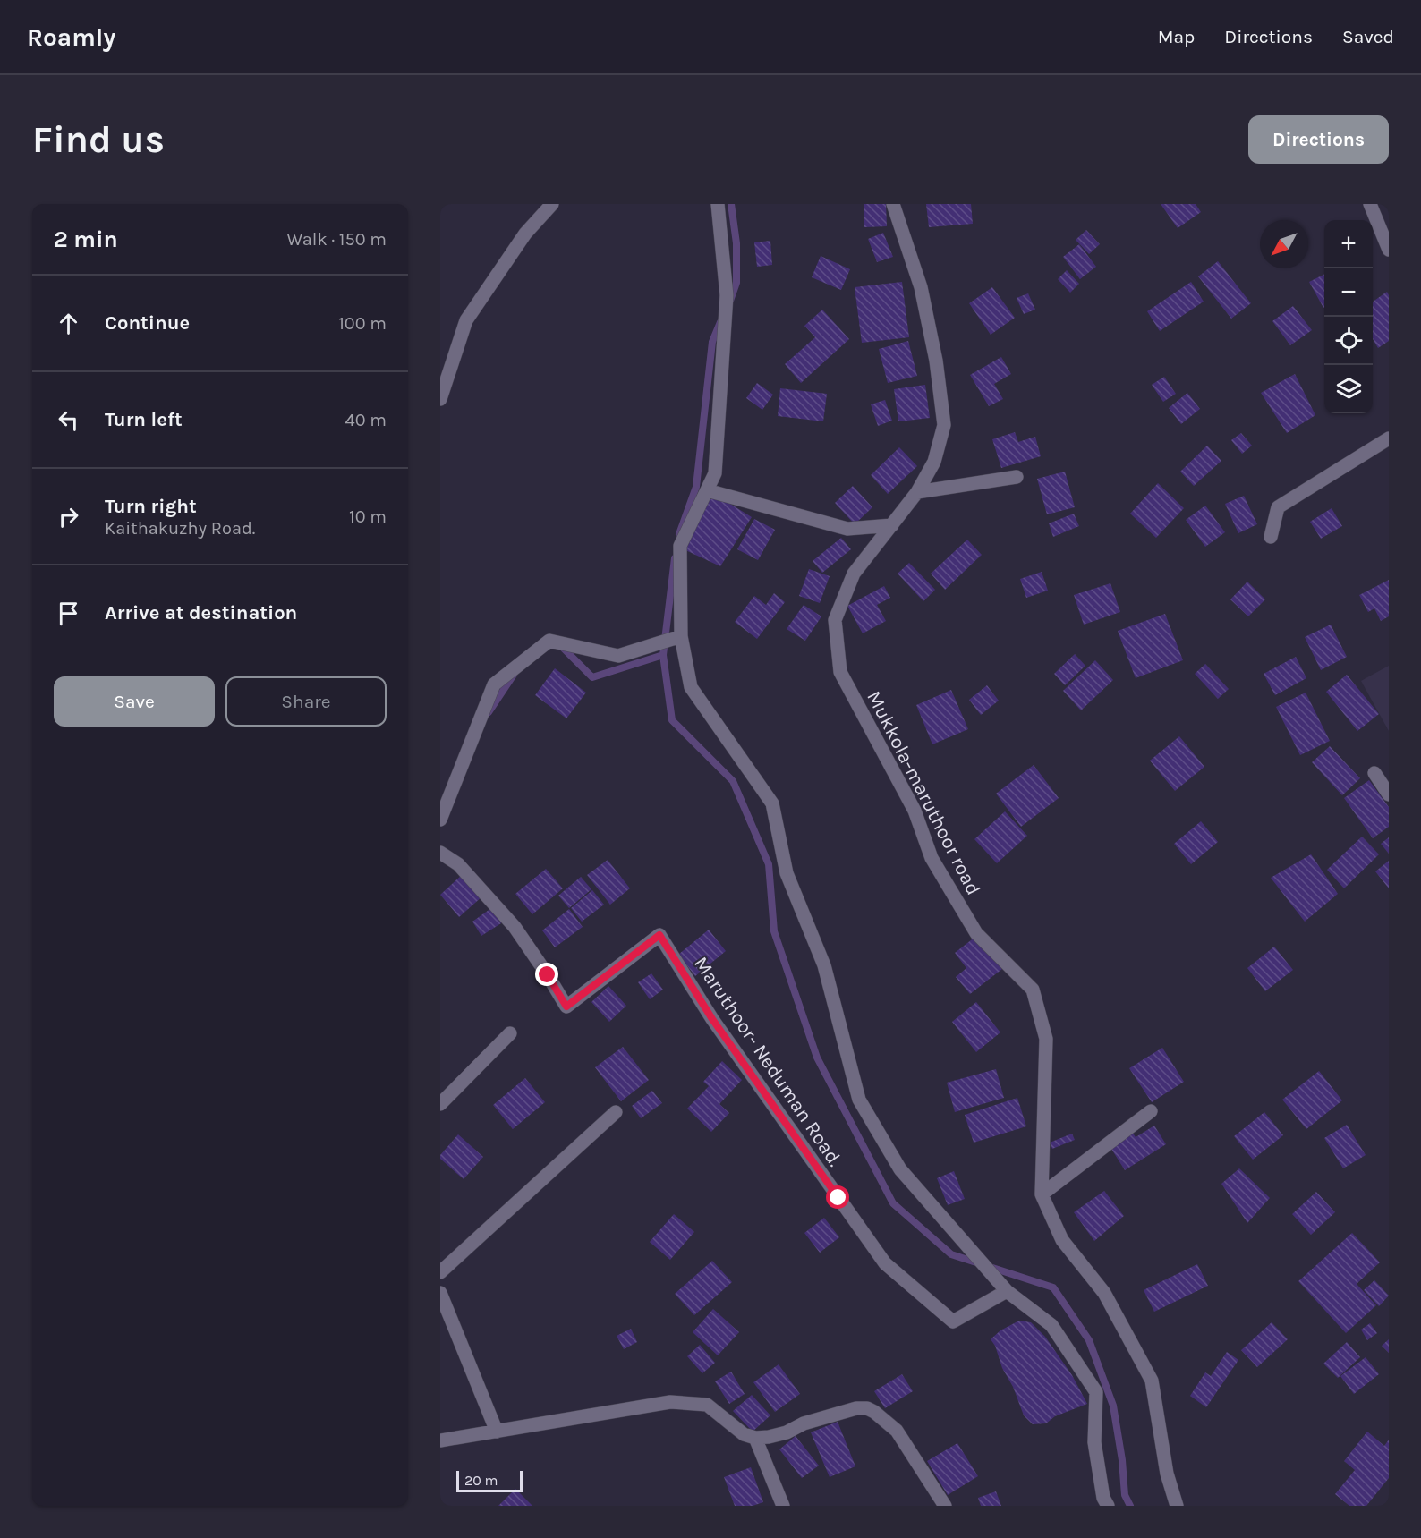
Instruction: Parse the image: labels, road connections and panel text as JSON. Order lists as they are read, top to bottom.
{
  "streets": {
    "street": ["Mukkola-maruthoor road", "Maruthoor- Neduman Road."]
  },
  "scale_bar": "20 m",
  "north": "bottom left",
  "page": {
    "header": "Roamly",
    "nav": ["Map", "Directions", "Saved"],
    "buttons": [
      "Directions",
      ["Save", "Share"]
    ],
    "title": "Find us",
    "heading": ["2 min", "Walk · 150 m"],
    "map_buttons": ["+", "−"],
    "list": [
      ["Continue", "100 m"],
      ["Turn left", "40 m"],
      ["Turn right", "Kaithakuzhy Road.", "10 m"],
      "Arrive at destination"
    ],
    "scale": "20 m"
  }
}
